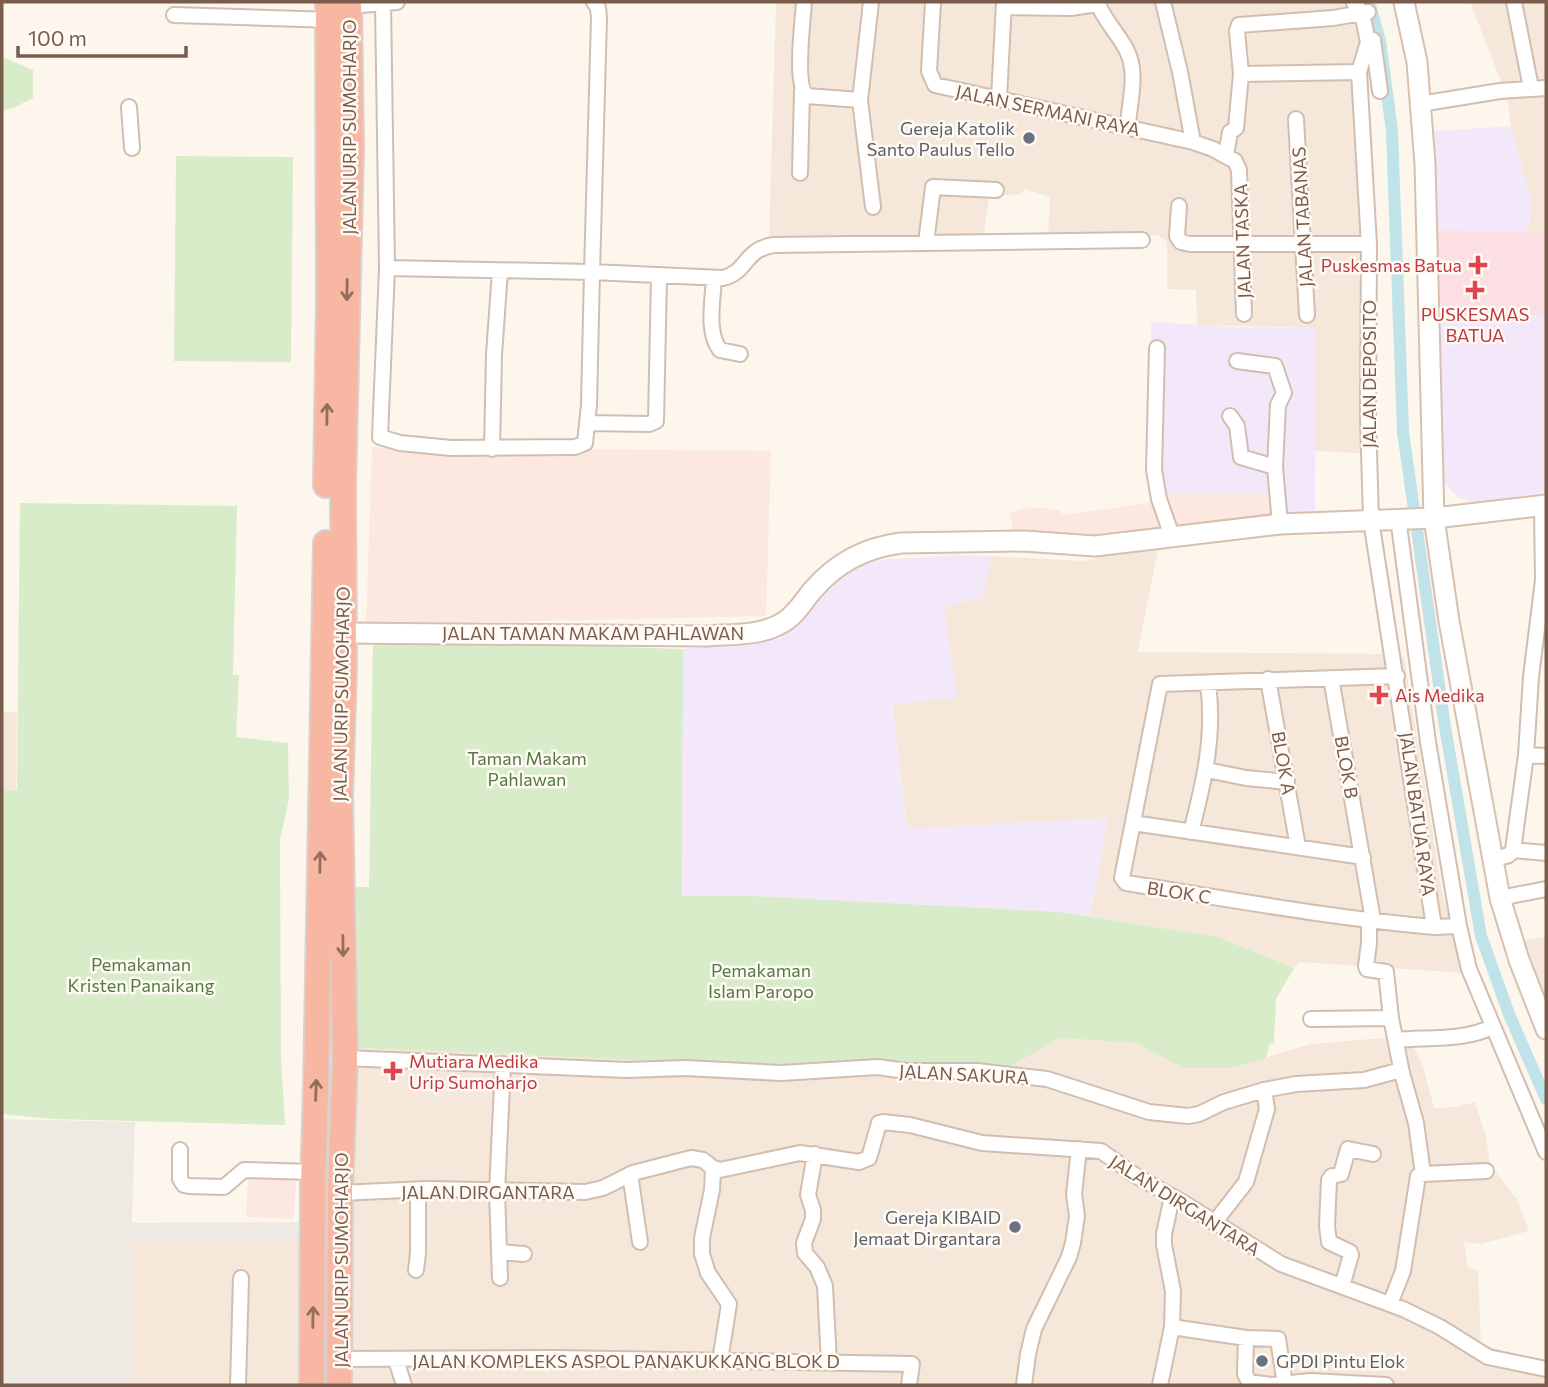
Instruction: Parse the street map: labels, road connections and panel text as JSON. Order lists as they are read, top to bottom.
{
  "streets": {
    "highway": ["JALAN URIP SUMOHARJO"],
    "main road": ["JALAN TAMAN MAKAM PAHLAWAN"],
    "street": [
      "JALAN SERMANI RAYA",
      "JALAN TABANAS",
      "JALAN TASKA",
      "JALAN DEPOSITO",
      "BLOK A",
      "BLOK B",
      "JALAN BATUA RAYA",
      "BLOK C",
      "JALAN SAKURA",
      "JALAN DIRGANTARA",
      "JALAN KOMPLEKS ASPOL PANAKUKKANG BLOK D"
    ]
  },
  "crossings": [
    ["JALAN SERMANI RAYA", "JALAN TASKA"],
    ["JALAN URIP SUMOHARJO", "JALAN TAMAN MAKAM PAHLAWAN"],
    ["JALAN URIP SUMOHARJO", "JALAN SAKURA"],
    ["JALAN URIP SUMOHARJO", "JALAN DIRGANTARA"],
    ["JALAN URIP SUMOHARJO", "JALAN KOMPLEKS ASPOL PANAKUKKANG BLOK D"],
    ["JALAN DEPOSITO", "JALAN TAMAN MAKAM PAHLAWAN"],
    ["JALAN DEPOSITO", "JALAN BATUA RAYA"],
    ["JALAN TAMAN MAKAM PAHLAWAN", "JALAN BATUA RAYA"],
    ["BLOK B", "BLOK C"],
    ["JALAN BATUA RAYA", "BLOK C"]
  ],
  "parks": ["Taman Makam Pahlawan", "Pemakaman Kristen Panaikang", "Pemakaman Islam Paropo"],
  "places": {
    "other": ["Gereja Katolik Santo Paulus Tello", "Gereja KIBAID Jemaat Dirgantara", "GPDI Pintu Elok"],
    "health": [
      "Puskesmas Batua",
      "PUSKESMAS BATUA",
      "Ais Medika",
      "Mutiara Medika Urip Sumoharjo"
    ]
  },
  "scale_bar": "100 m"
}
